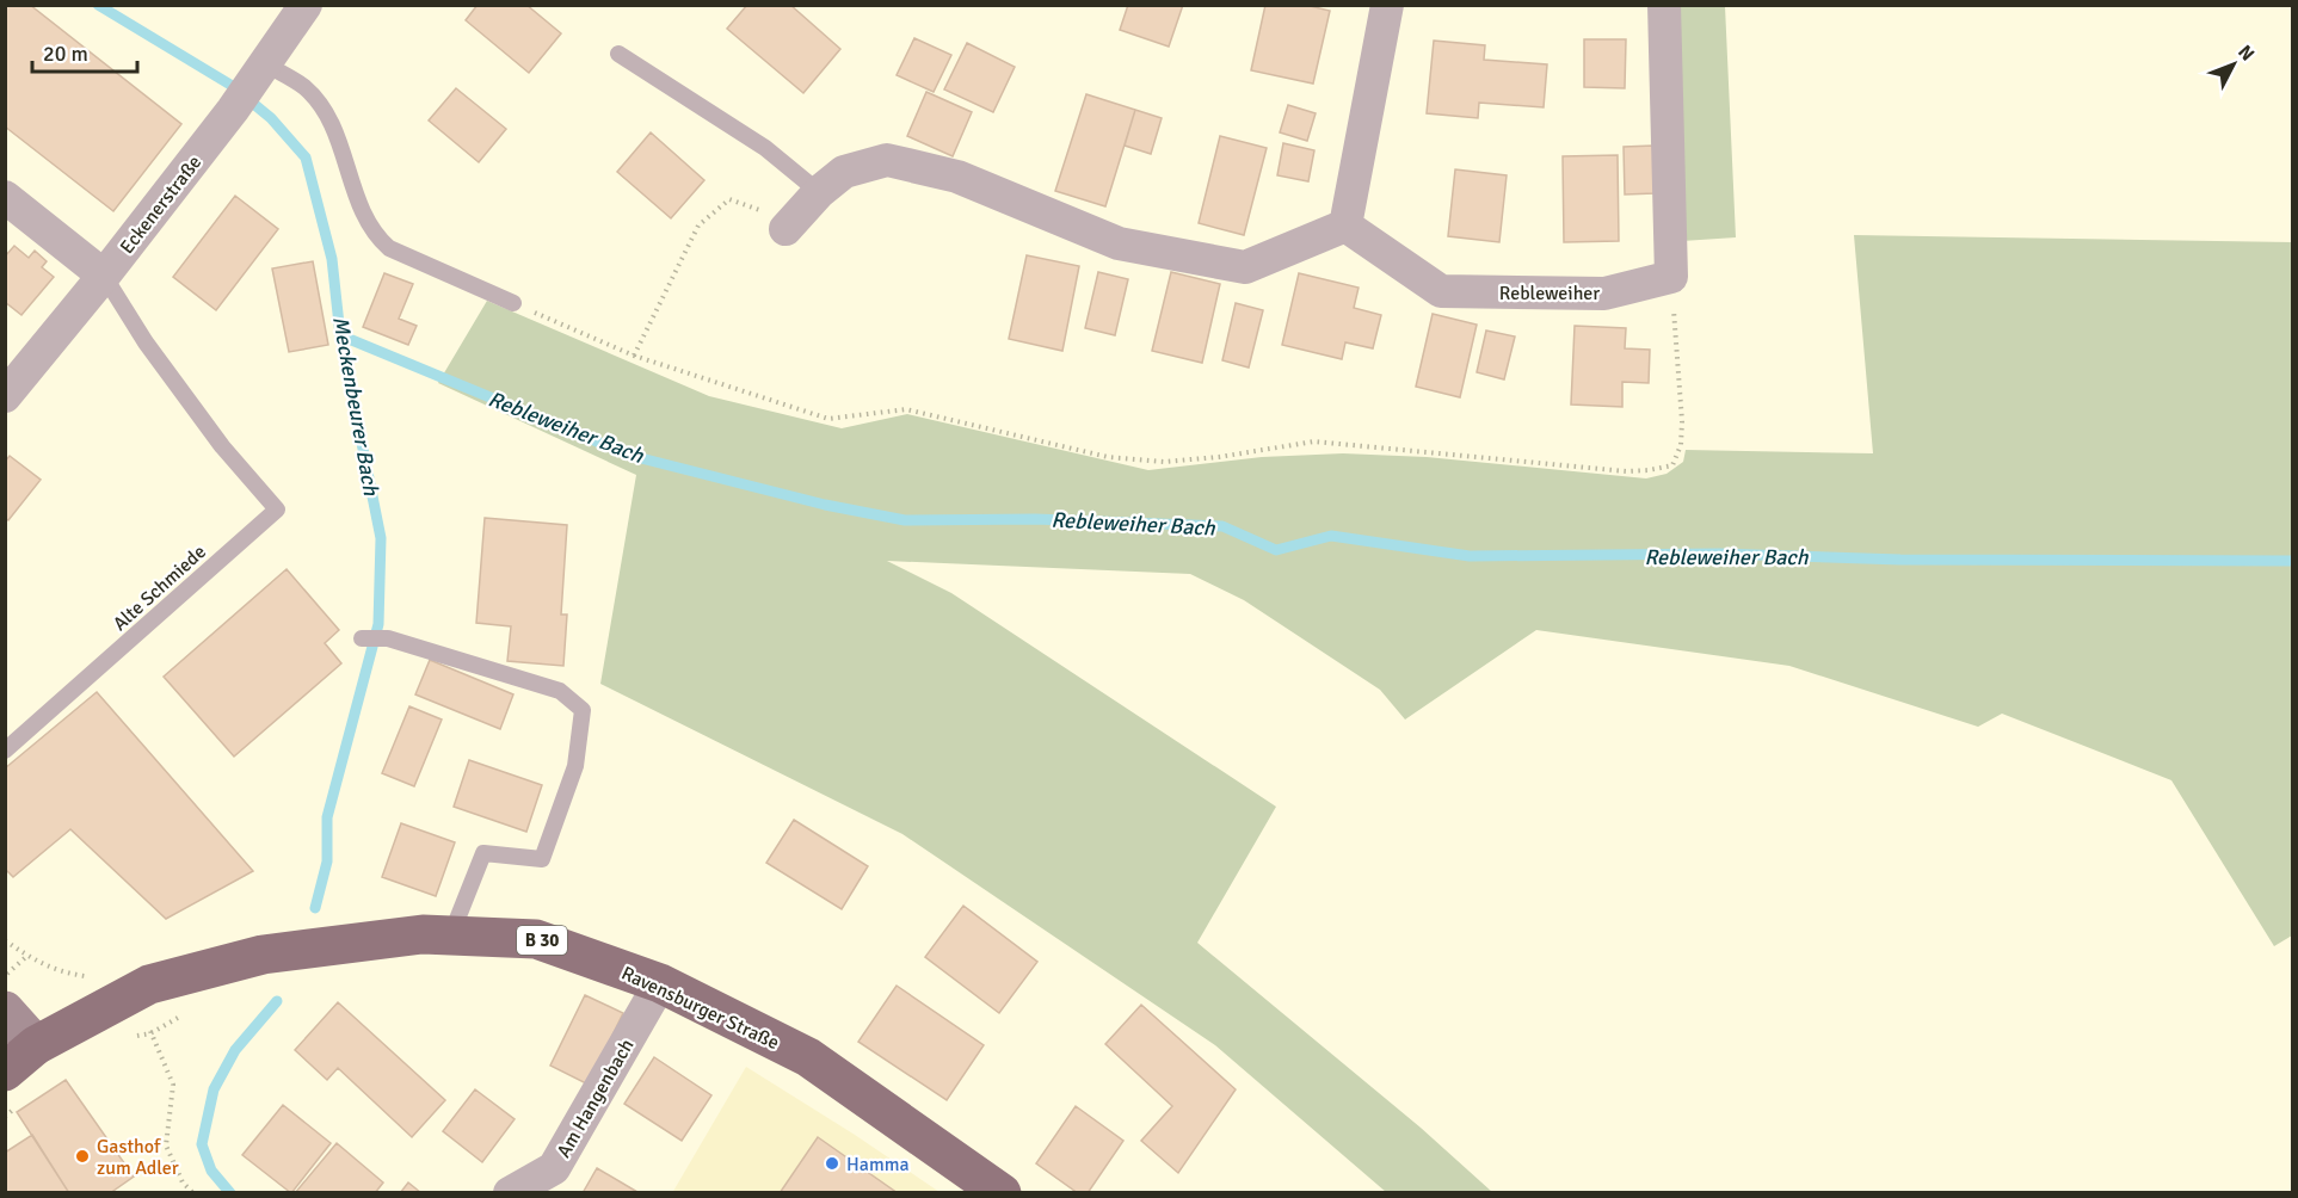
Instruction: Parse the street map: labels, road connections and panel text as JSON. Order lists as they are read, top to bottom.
{
  "streets": {
    "main road": ["B 30", "Ravensburger Straße"],
    "street": ["Eckenerstraße", "Rebleweiher", "Am Hangenbach"],
    "lane": ["Alte Schmiede"]
  },
  "crossings": [
    ["Eckenerstraße", "Alte Schmiede"],
    ["B 30", "Ravensburger Straße"],
    ["Ravensburger Straße", "Am Hangenbach"]
  ],
  "water": ["Meckenbeurer Bach", "Rebleweiher Bach"],
  "places": ["Gasthof zum Adler", "Hamma"],
  "scale_bar": "20 m",
  "north": "top right"
}
